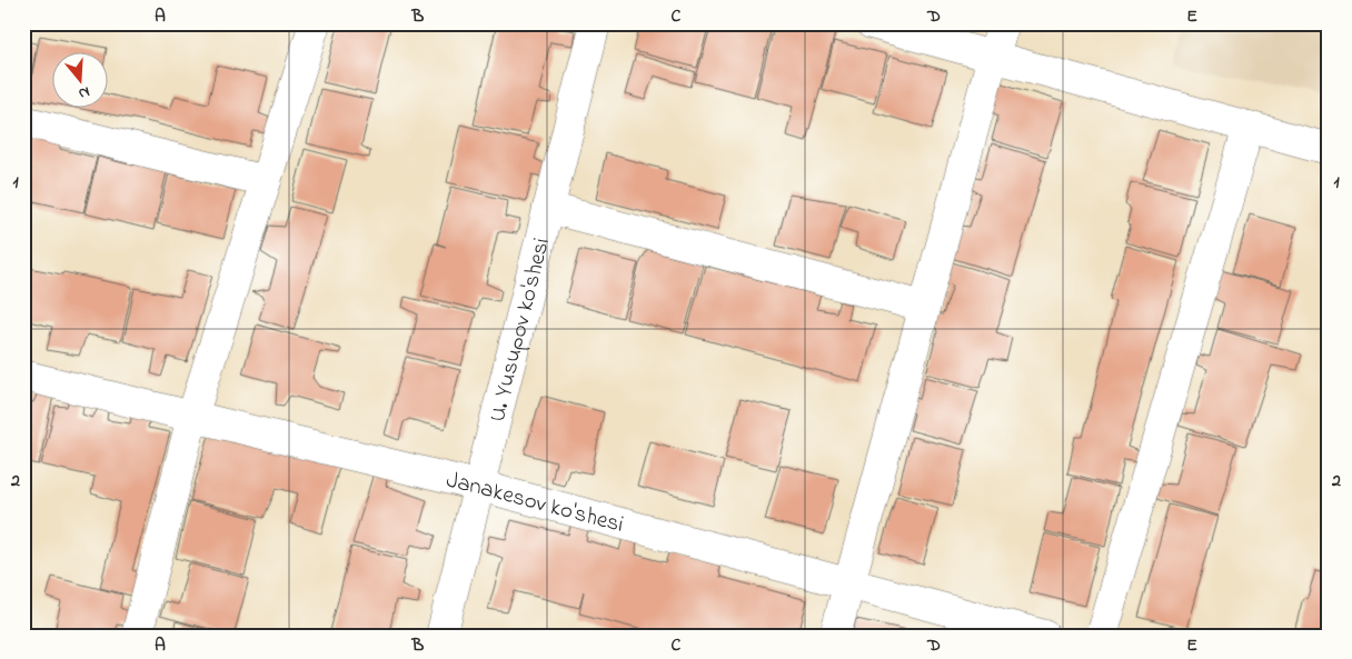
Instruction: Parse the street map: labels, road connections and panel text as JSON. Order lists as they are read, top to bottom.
{
  "streets": {
    "street": ["U. Yusupov ko'shesi", "Janakesov ko'shesi"]
  },
  "crossings": [
    ["U. Yusupov ko'shesi", "Janakesov ko'shesi"]
  ],
  "north": "bottom",
  "grid": {
    "columns": [
      "A",
      "B",
      "C",
      "D",
      "E"
    ],
    "rows": ["1", "2"]
  }
}
